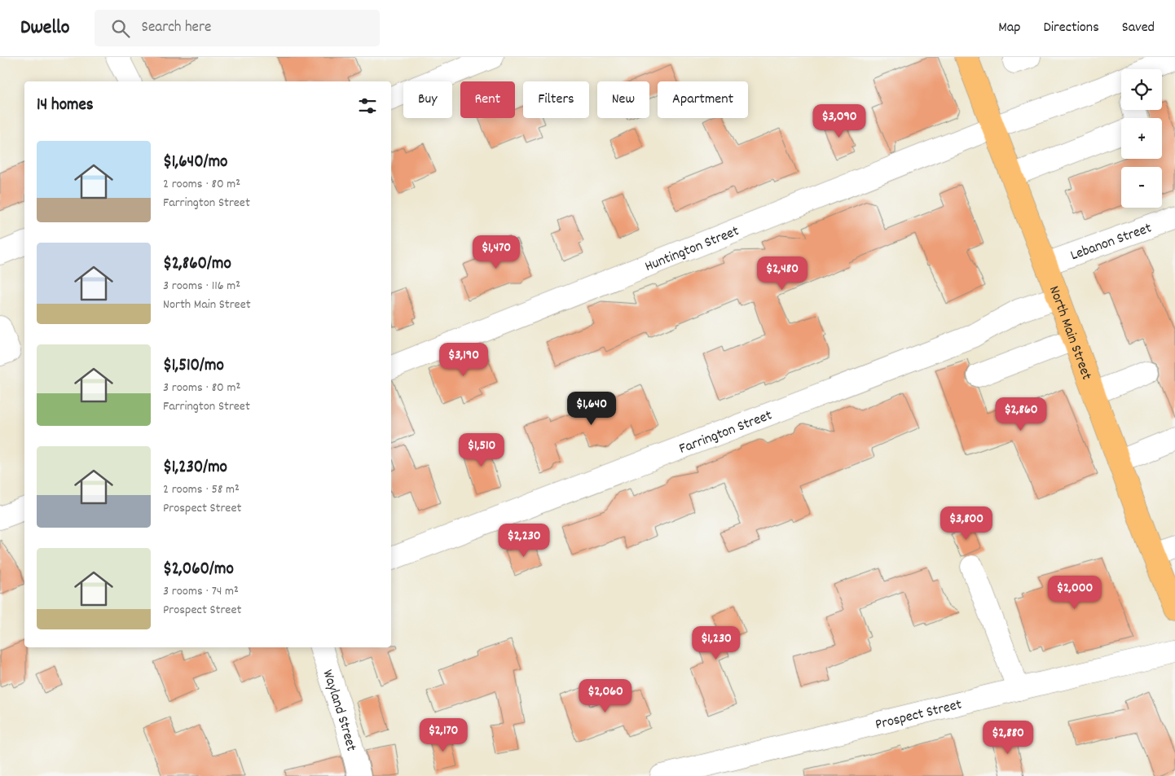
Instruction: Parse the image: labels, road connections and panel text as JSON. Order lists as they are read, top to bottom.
{
  "streets": {
    "main road": ["North Main Street"],
    "street": [
      "Lebanon Street",
      "Huntington Street",
      "Farrington Street",
      "Wayland Street",
      "Prospect Street"
    ]
  },
  "crossings": [
    ["Lebanon Street", "North Main Street"],
    ["Huntington Street", "North Main Street"],
    ["North Main Street", "Farrington Street"]
  ],
  "page": {
    "header": "Dwello",
    "search": "Search here",
    "nav": ["Map", "Directions", "Saved"],
    "map_buttons": ["+", "−"],
    "chip": [
      "Buy",
      "Rent",
      "Filters",
      "New",
      "Apartment"
    ],
    "heading": "14 homes",
    "price": [
      "$3,090",
      "$1,470",
      "$2,480",
      "$3,190",
      "$1,640",
      "$2,860",
      "$1,510",
      "$3,800",
      "$2,230",
      "$2,000",
      "$1,230",
      "$2,060",
      "$2,170",
      "$2,880"
    ],
    "list": [
      {
        "name": "$1,640/mo",
        "note": "2 rooms · 80 m² · Farrington Street"
      },
      {
        "name": "$2,860/mo",
        "note": "3 rooms · 116 m² · North Main Street"
      },
      {
        "name": "$1,510/mo",
        "note": "3 rooms · 80 m² · Farrington Street"
      },
      {
        "name": "$1,230/mo",
        "note": "2 rooms · 58 m² · Prospect Street"
      },
      {
        "name": "$2,060/mo",
        "note": "3 rooms · 74 m² · Prospect Street"
      }
    ]
  }
}
